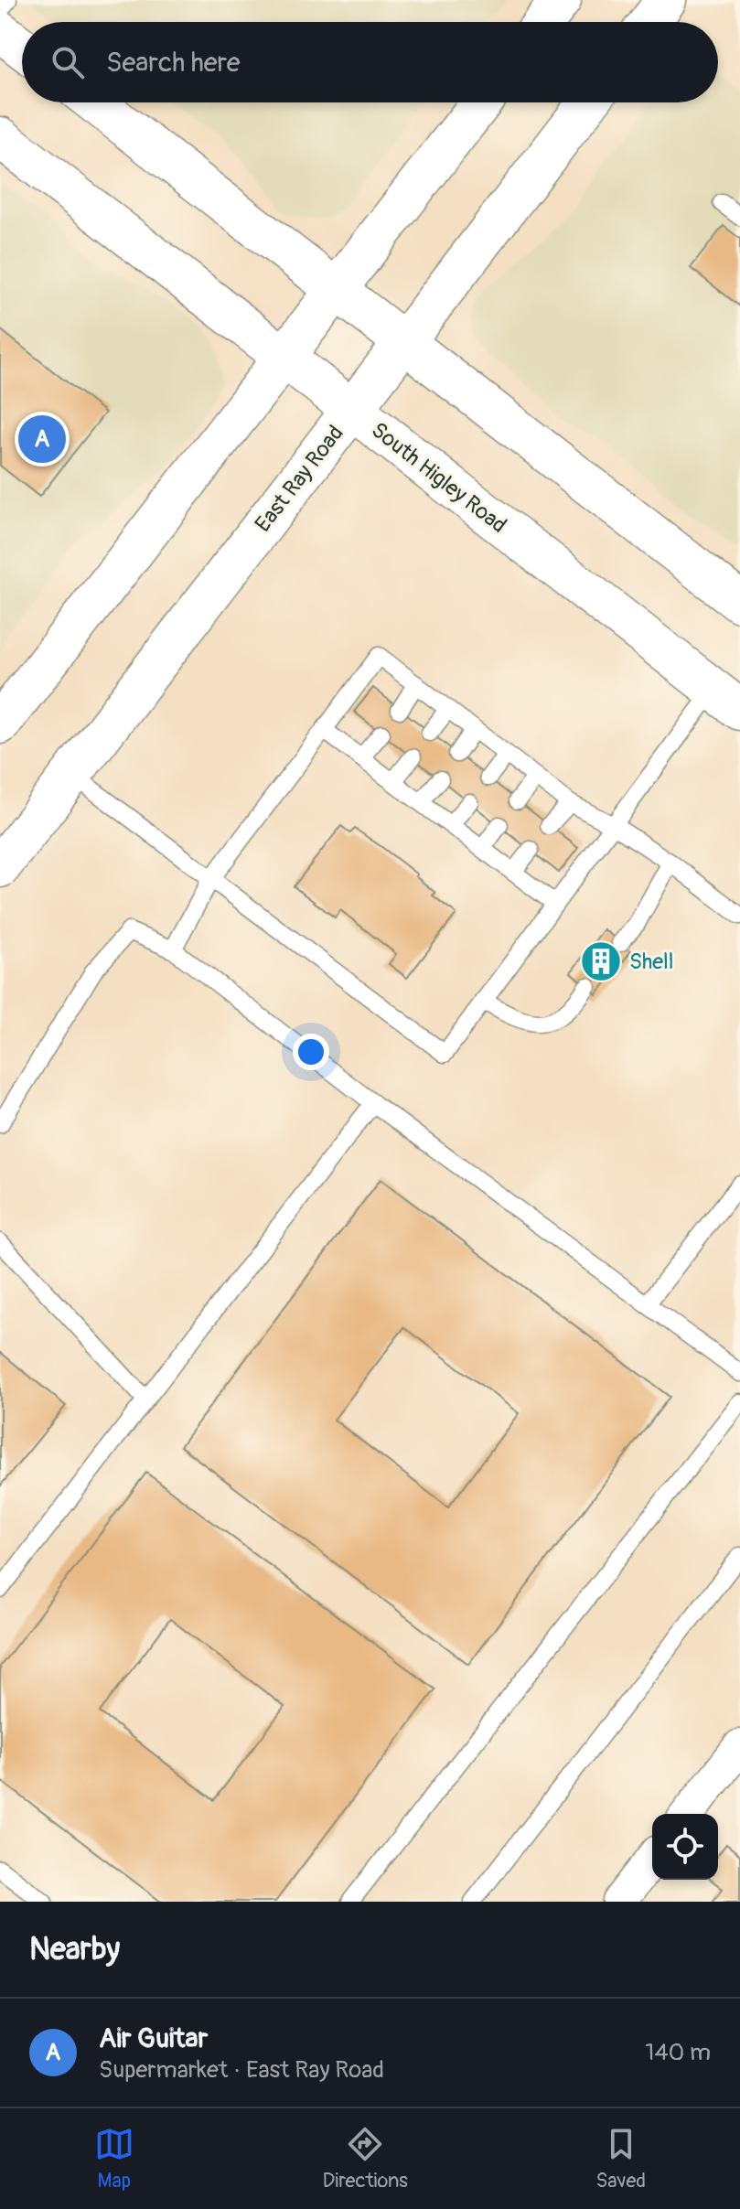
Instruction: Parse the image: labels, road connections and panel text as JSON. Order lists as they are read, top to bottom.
{
  "streets": {
    "main road": ["South Higley Road", "East Ray Road"]
  },
  "crossings": [
    ["South Higley Road", "East Ray Road"]
  ],
  "places": {
    "building": ["Shell"]
  },
  "page": {
    "search": "Search here",
    "pins": "A",
    "heading": "Nearby",
    "list": [
      {
        "mark": "A",
        "name": "Air Guitar",
        "note": "Supermarket · East Ray Road",
        "value": "140 m"
      }
    ],
    "nav": ["Map", "Directions", "Saved"]
  }
}
